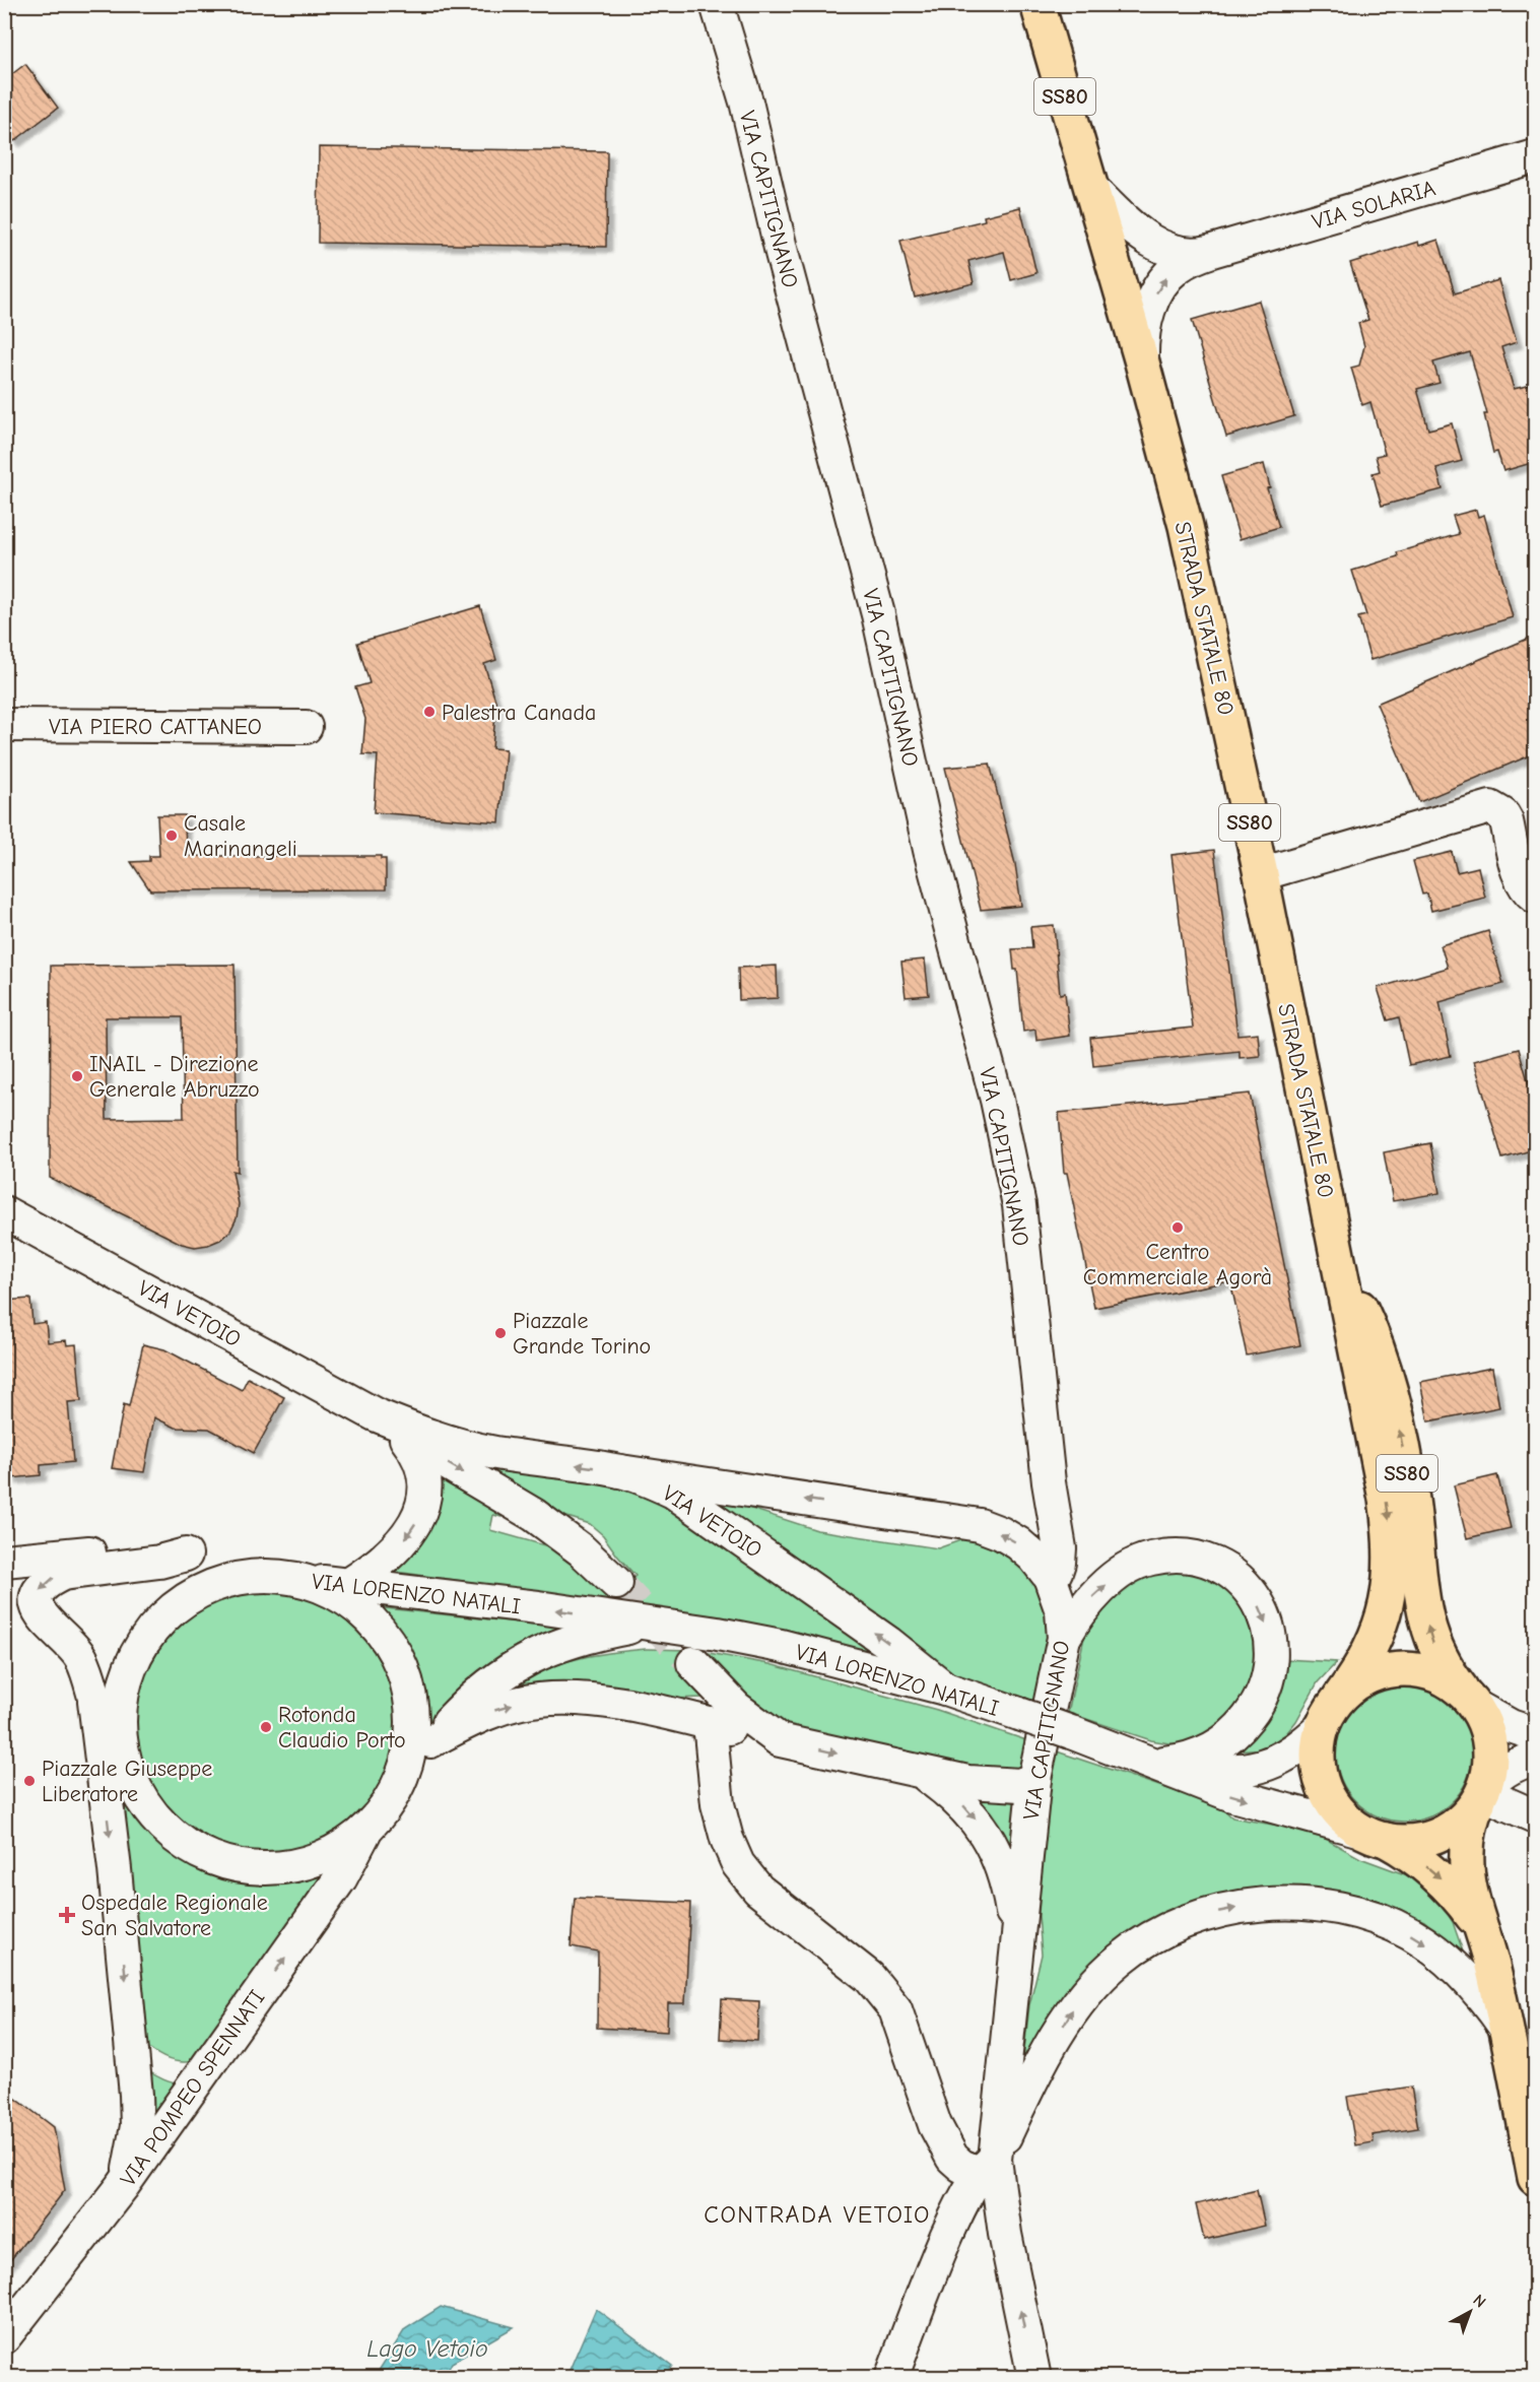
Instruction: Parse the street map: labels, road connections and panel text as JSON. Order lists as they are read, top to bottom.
{
  "streets": {
    "main road": ["SS80", "STRADA STATALE 80"],
    "street": [
      "VIA CAPITIGNANO",
      "VIA SOLARIA",
      "VIA PIERO CATTANEO",
      "VIA VETOIO",
      "VIA LORENZO NATALI",
      "VIA POMPEO SPENNATI"
    ]
  },
  "crossings": [
    ["SS80", "STRADA STATALE 80"],
    ["SS80", "VIA LORENZO NATALI"],
    ["VIA SOLARIA", "STRADA STATALE 80"],
    ["STRADA STATALE 80", "VIA LORENZO NATALI"],
    ["VIA VETOIO", "VIA LORENZO NATALI"]
  ],
  "one_way": ["VIA POMPEO SPENNATI"],
  "districts": ["CONTRADA VETOIO"],
  "water": ["Lago Vetoio"],
  "places": {
    "other": [
      "Palestra Canada",
      "Casale Marinangeli",
      "INAIL - Direzione Generale Abruzzo",
      "Centro Commerciale Agorà",
      "Piazzale Grande Torino",
      "Rotonda Claudio Porto",
      "Piazzale Giuseppe Liberatore"
    ],
    "health": ["Ospedale Regionale San Salvatore"]
  },
  "north": "top right"
}
